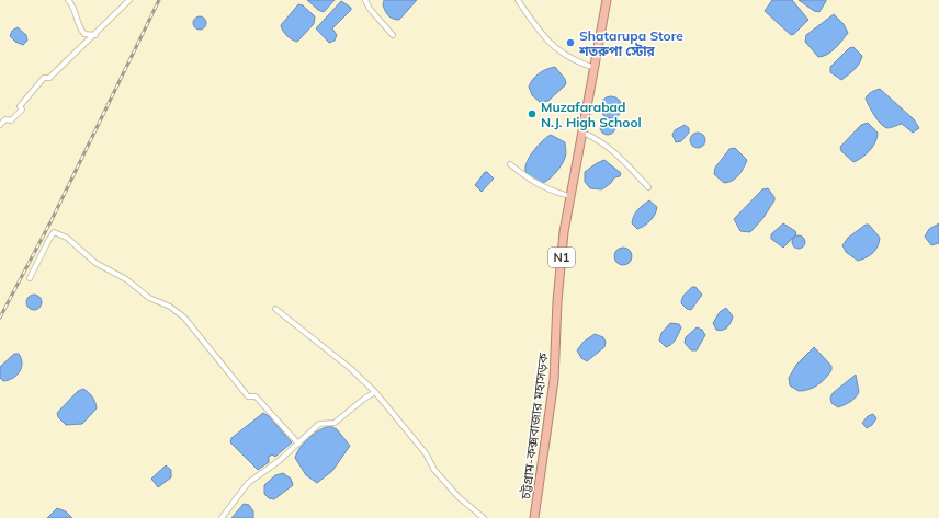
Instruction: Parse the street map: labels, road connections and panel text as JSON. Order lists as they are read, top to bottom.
{
  "streets": {
    "highway": ["N1", "চট্টগ্রাম-কক্সবাজার মহাসড়ক"]
  },
  "places": ["Shatarupa Store শতরুপা স্টোর", "Muzafarabad N.J. High School"]
}
